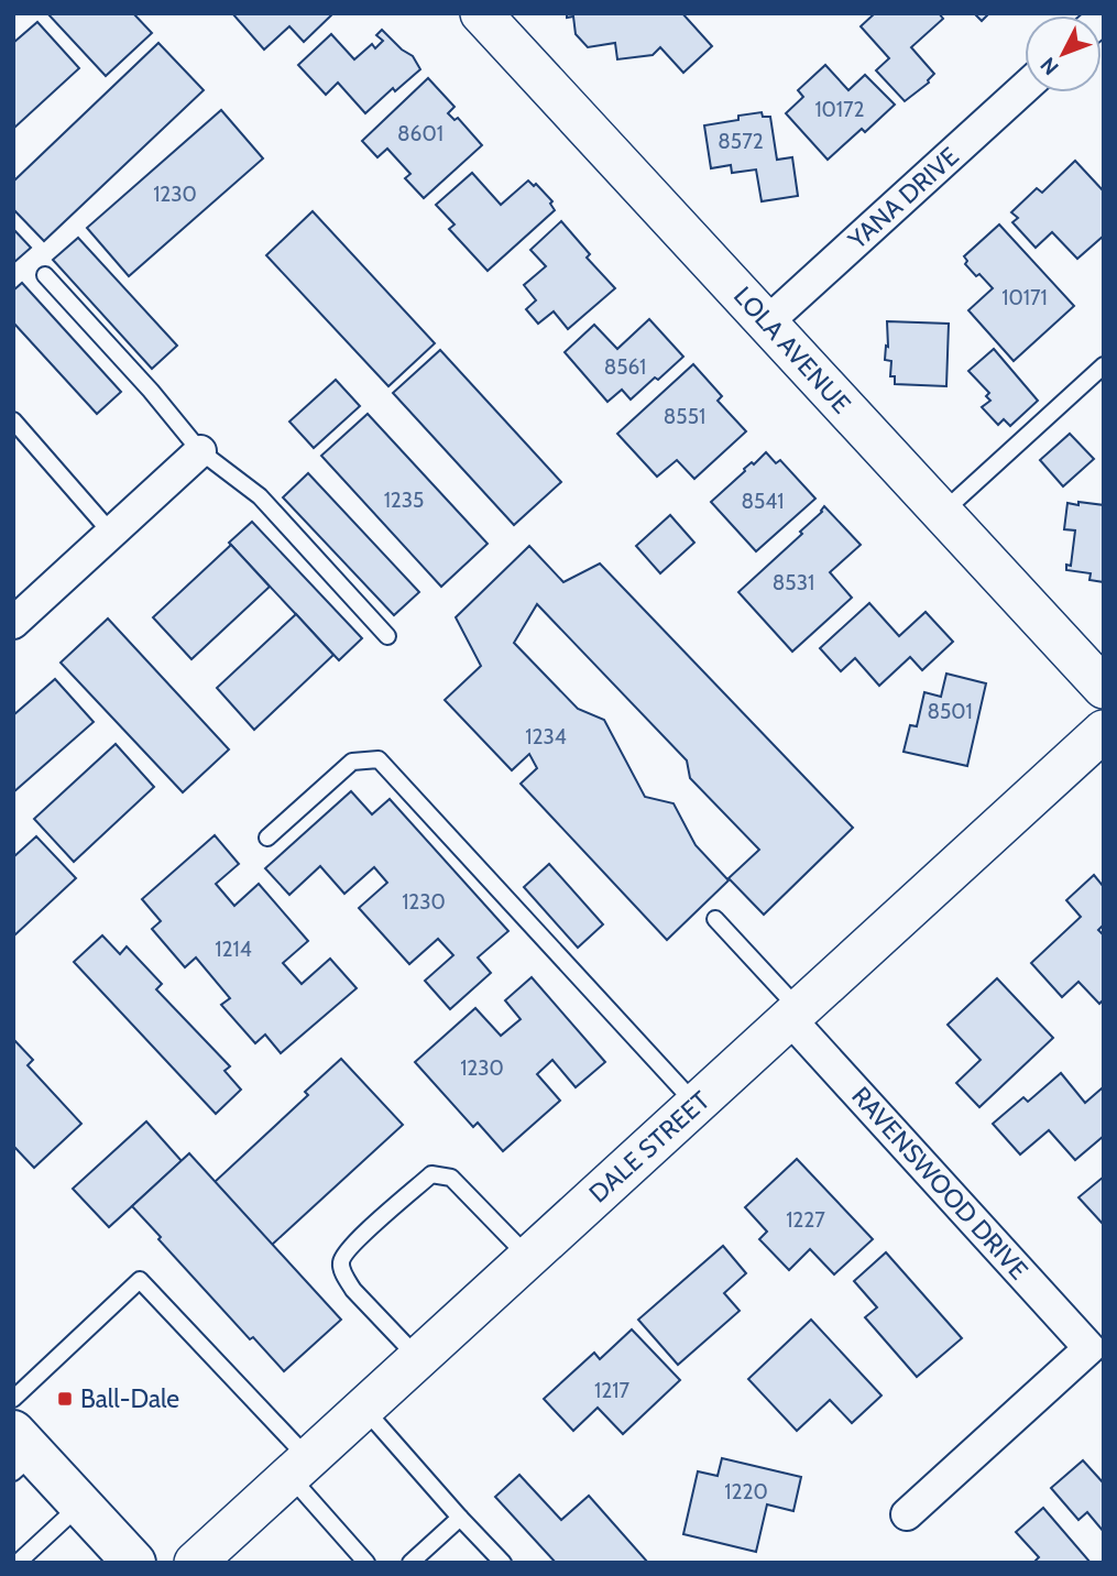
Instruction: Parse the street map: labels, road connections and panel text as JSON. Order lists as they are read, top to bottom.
{
  "streets": {
    "street": [
      "YANA DRIVE",
      "LOLA AVENUE",
      "DALE STREET",
      "RAVENSWOOD DRIVE"
    ]
  },
  "crossings": [
    ["YANA DRIVE", "LOLA AVENUE"],
    ["DALE STREET", "RAVENSWOOD DRIVE"]
  ],
  "places": {
    "transit": ["Ball-Dale"]
  },
  "house_numbers": [
    "10172",
    "8601",
    "8572",
    "1230",
    "10171",
    "8561",
    "8551",
    "1235",
    "8541",
    "8531",
    "8501",
    "1234",
    "1230",
    "1214",
    "1230",
    "1227",
    "1217",
    "1220"
  ],
  "north": "bottom left"
}
